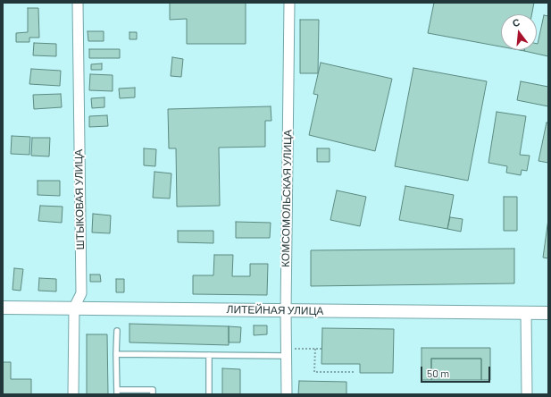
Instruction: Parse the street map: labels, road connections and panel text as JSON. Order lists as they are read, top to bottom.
{
  "streets": {
    "street": ["КОМСОМОЛЬСКАЯ УЛИЦА", "ШТЫКОВАЯ УЛИЦА", "ЛИТЕЙНАЯ УЛИЦА"]
  },
  "crossings": [
    ["КОМСОМОЛЬСКАЯ УЛИЦА", "ЛИТЕЙНАЯ УЛИЦА"],
    ["ШТЫКОВАЯ УЛИЦА", "ЛИТЕЙНАЯ УЛИЦА"]
  ],
  "scale_bar": "50 m",
  "north": "top"
}
